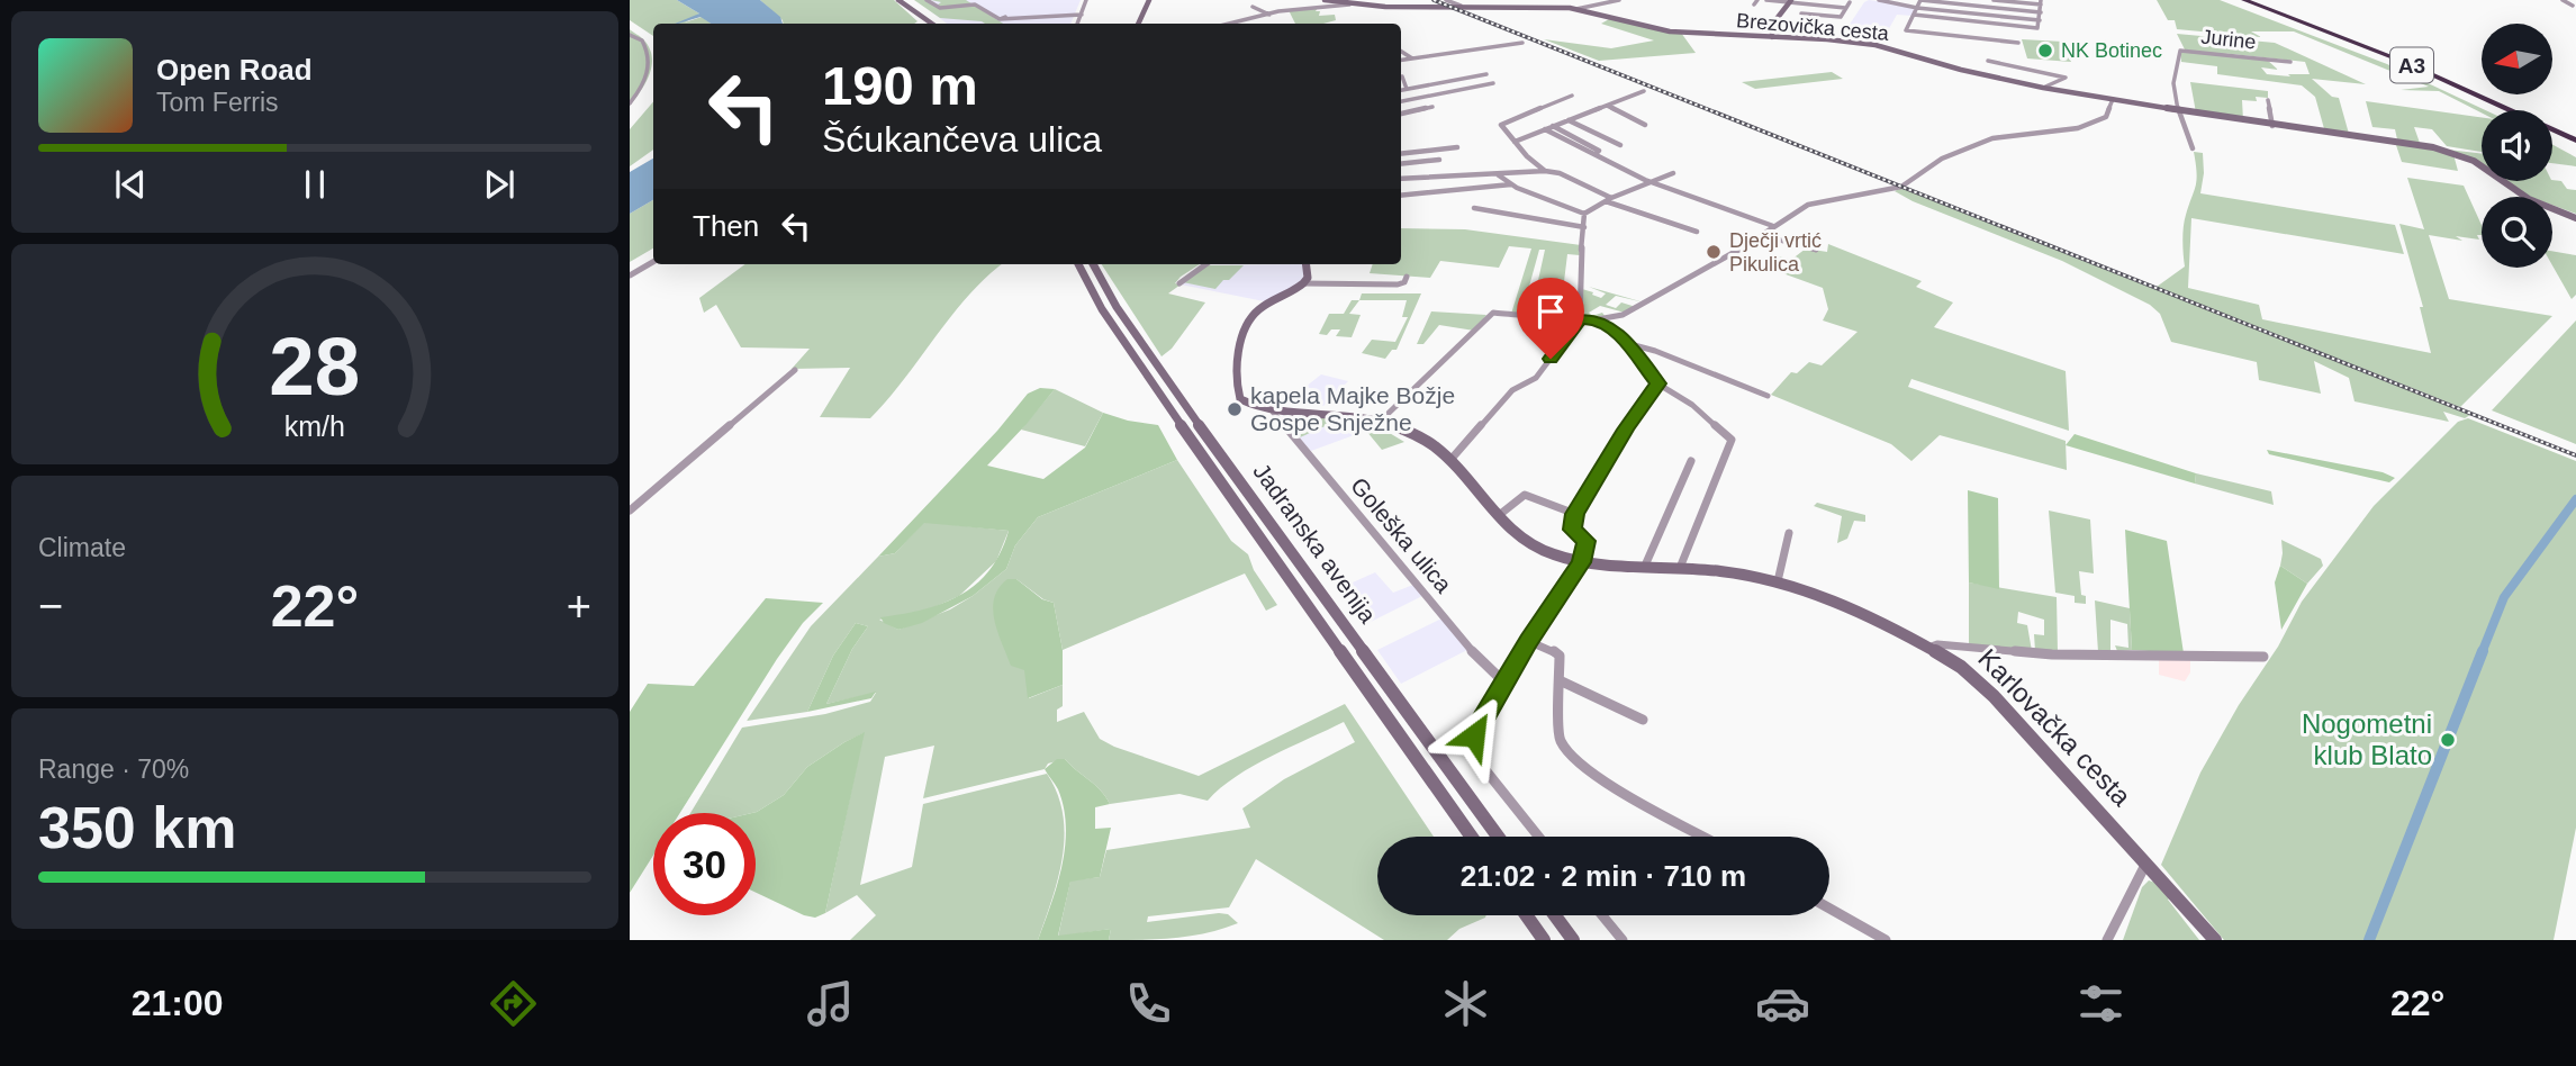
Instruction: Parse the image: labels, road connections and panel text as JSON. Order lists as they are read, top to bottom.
{
  "streets": {
    "highway": ["A3"],
    "main road": ["Brezovička cesta", "Jadranska avenija", "Karlovačka cesta"],
    "street": ["Jurine", "Goleška ulica"]
  },
  "crossings": [
    ["Brezovička cesta", "Jurine"],
    ["Goleška ulica", "Karlovačka cesta"]
  ],
  "places": [
    "NK Botinec",
    "Dječji vrtić Pikulica",
    "kapela Majke Božje Gospe Snježne",
    "Nogometni klub Blato"
  ],
  "north": "left",
  "page": {
    "turn": ["190 m", "Šćukančeva ulica"],
    "song": ["Open Road", "Tom Ferris"],
    "then": "Then",
    "tile": [
      "Climate",
      ["Range · 70%", "350 km"]
    ],
    "heat": ["−", "22°", "+"],
    "limit": "30",
    "trip": "21:02 · 2 min · 710 m",
    "tabs": ["21:00", "22°"],
    "gauge": ["28", "km/h"]
  }
}
